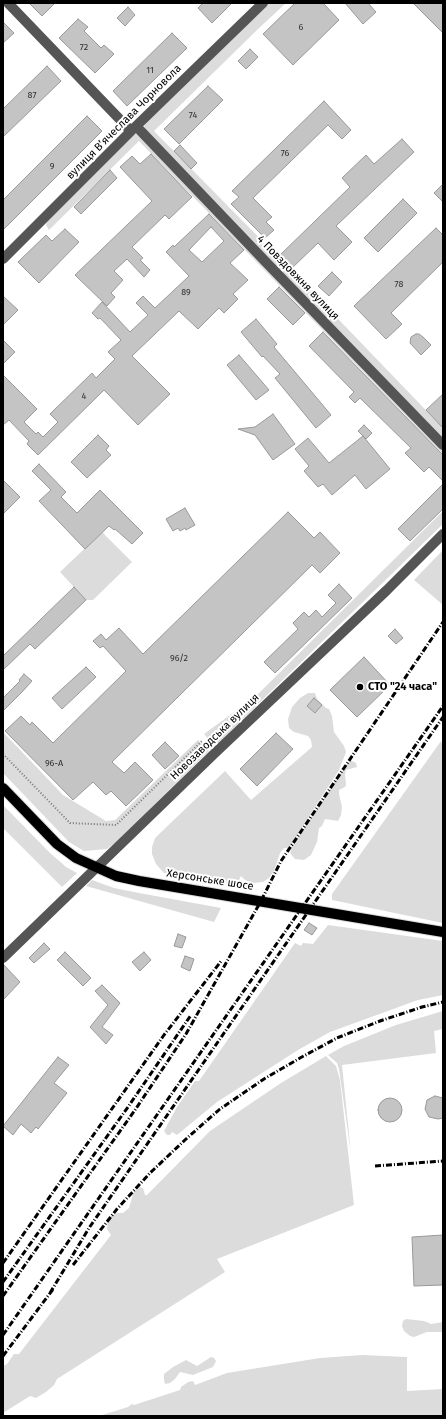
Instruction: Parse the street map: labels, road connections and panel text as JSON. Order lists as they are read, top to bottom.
{
  "streets": {
    "main road": ["Херсонське шосе"],
    "street": ["вулиця Вʼячеслава Чорновола", "4 Повздовжня вулиця", "Новозаводська вулиця"]
  },
  "crossings": [
    ["вулиця Вʼячеслава Чорновола", "4 Повздовжня вулиця"],
    ["Новозаводська вулиця", "Херсонське шосе"]
  ],
  "places": ["СТО \"24 часа\""],
  "house_numbers": [
    "6",
    "72",
    "11",
    "87",
    "74",
    "76",
    "9",
    "78",
    "89",
    "4",
    "96/2",
    "96-А"
  ]
}
